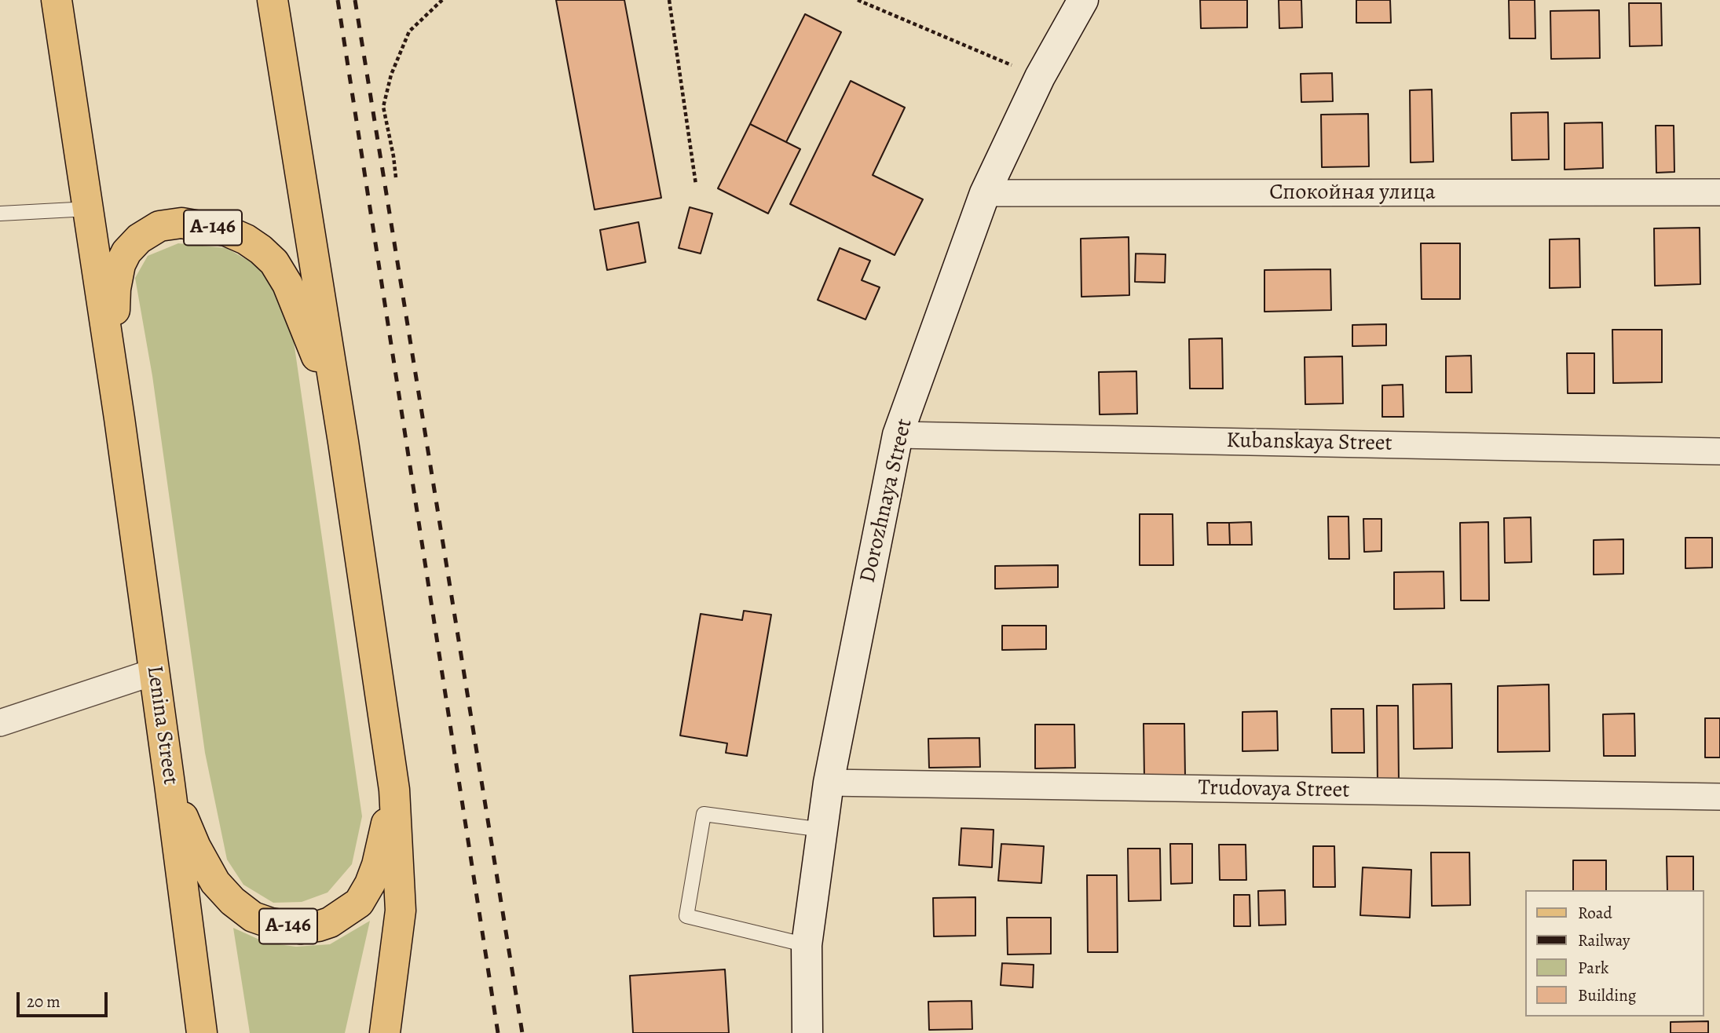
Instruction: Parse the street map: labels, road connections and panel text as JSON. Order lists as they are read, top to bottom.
{
  "streets": {
    "main road": ["А-146", "Dorozhnaya Street", "Lenina Street"],
    "street": ["Спокойная улица", "Kubanskaya Street", "Trudovaya Street"]
  },
  "crossings": [
    ["Спокойная улица", "Dorozhnaya Street"],
    ["А-146", "Lenina Street"],
    ["Kubanskaya Street", "Dorozhnaya Street"],
    ["Dorozhnaya Street", "Trudovaya Street"]
  ],
  "legend": [
    "Road",
    "Railway",
    "Park",
    "Building"
  ],
  "scale_bar": "20 m"
}
